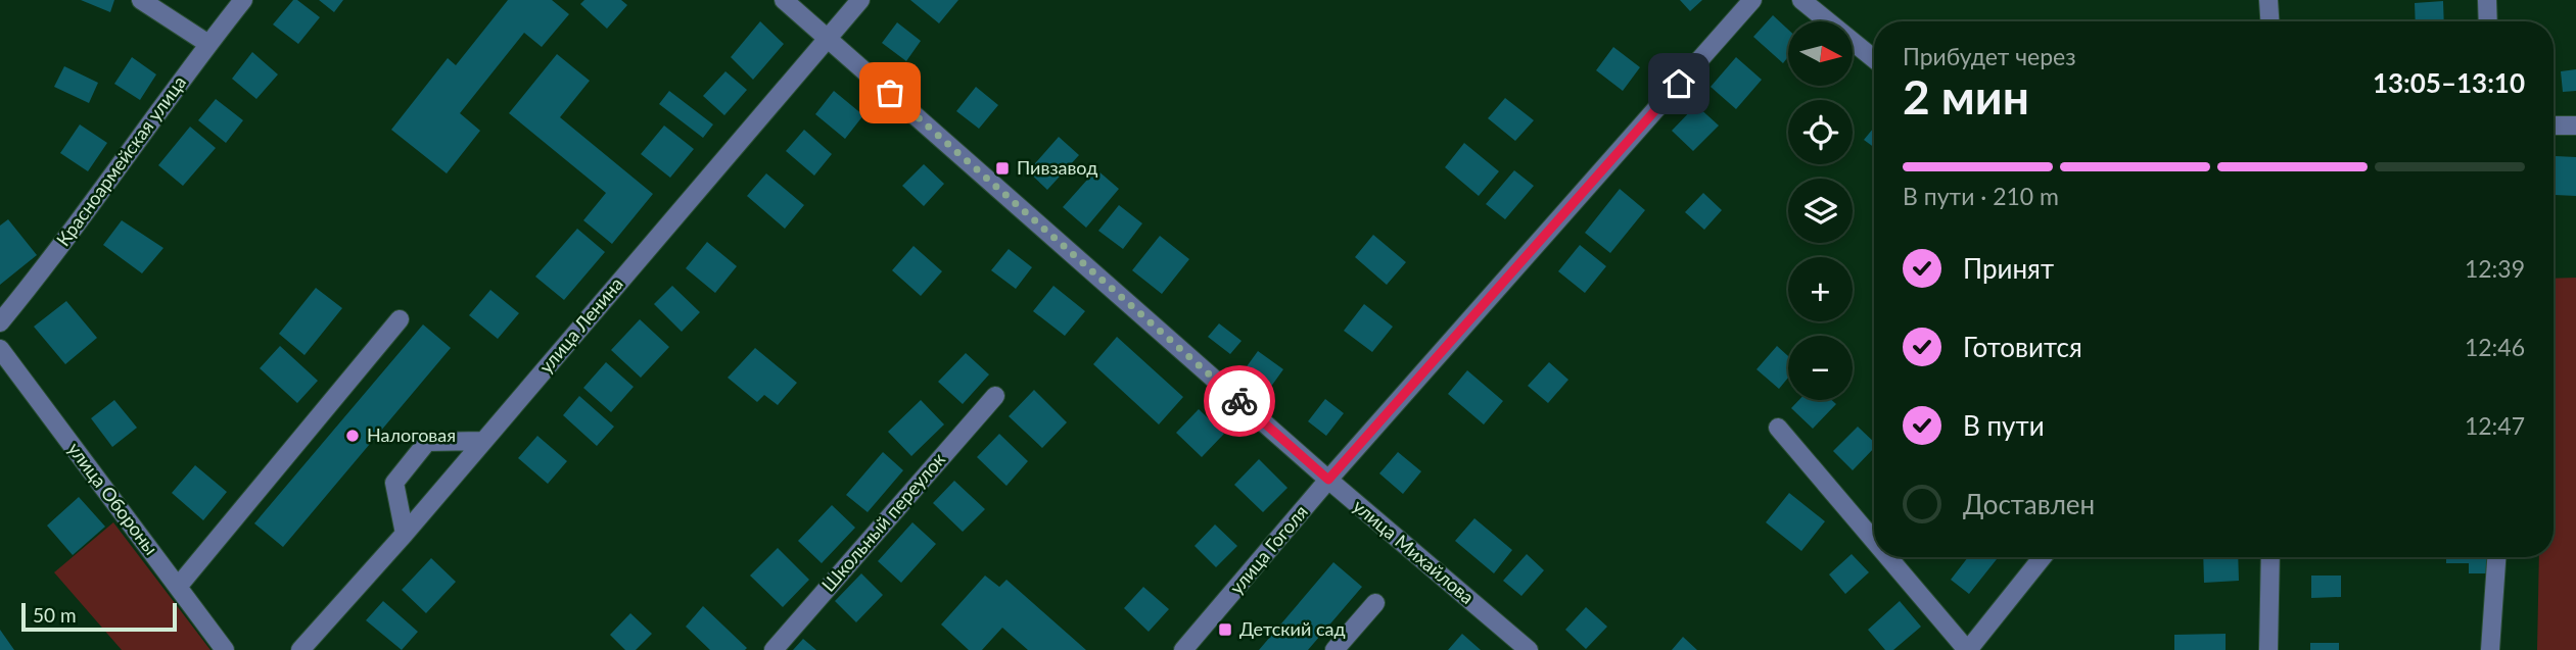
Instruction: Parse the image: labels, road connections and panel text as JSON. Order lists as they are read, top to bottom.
{
  "streets": {
    "street": [
      "Красноармейская улица",
      "улица Ленина",
      "улица Обороны",
      "Школьный переулок",
      "улица Гоголя",
      "улица Михайлова"
    ]
  },
  "crossings": [
    ["улица Ленина", "улица Михайлова"],
    ["улица Гоголя", "улица Михайлова"]
  ],
  "places": {
    "transit": ["Пивзавод", "Детский сад"],
    "other": ["Налоговая"]
  },
  "scale_bar": "50 m",
  "north": "right",
  "page": {
    "map_buttons": ["+", "−"],
    "heading": ["2 мин", "Прибудет через", "13:05–13:10"],
    "bar": "В пути · 210 m",
    "list": [
      ["Принят", "12:39"],
      ["Готовится", "12:46"],
      ["В пути", "12:47"],
      "Доставлен"
    ],
    "scale": "50 m"
  }
}
